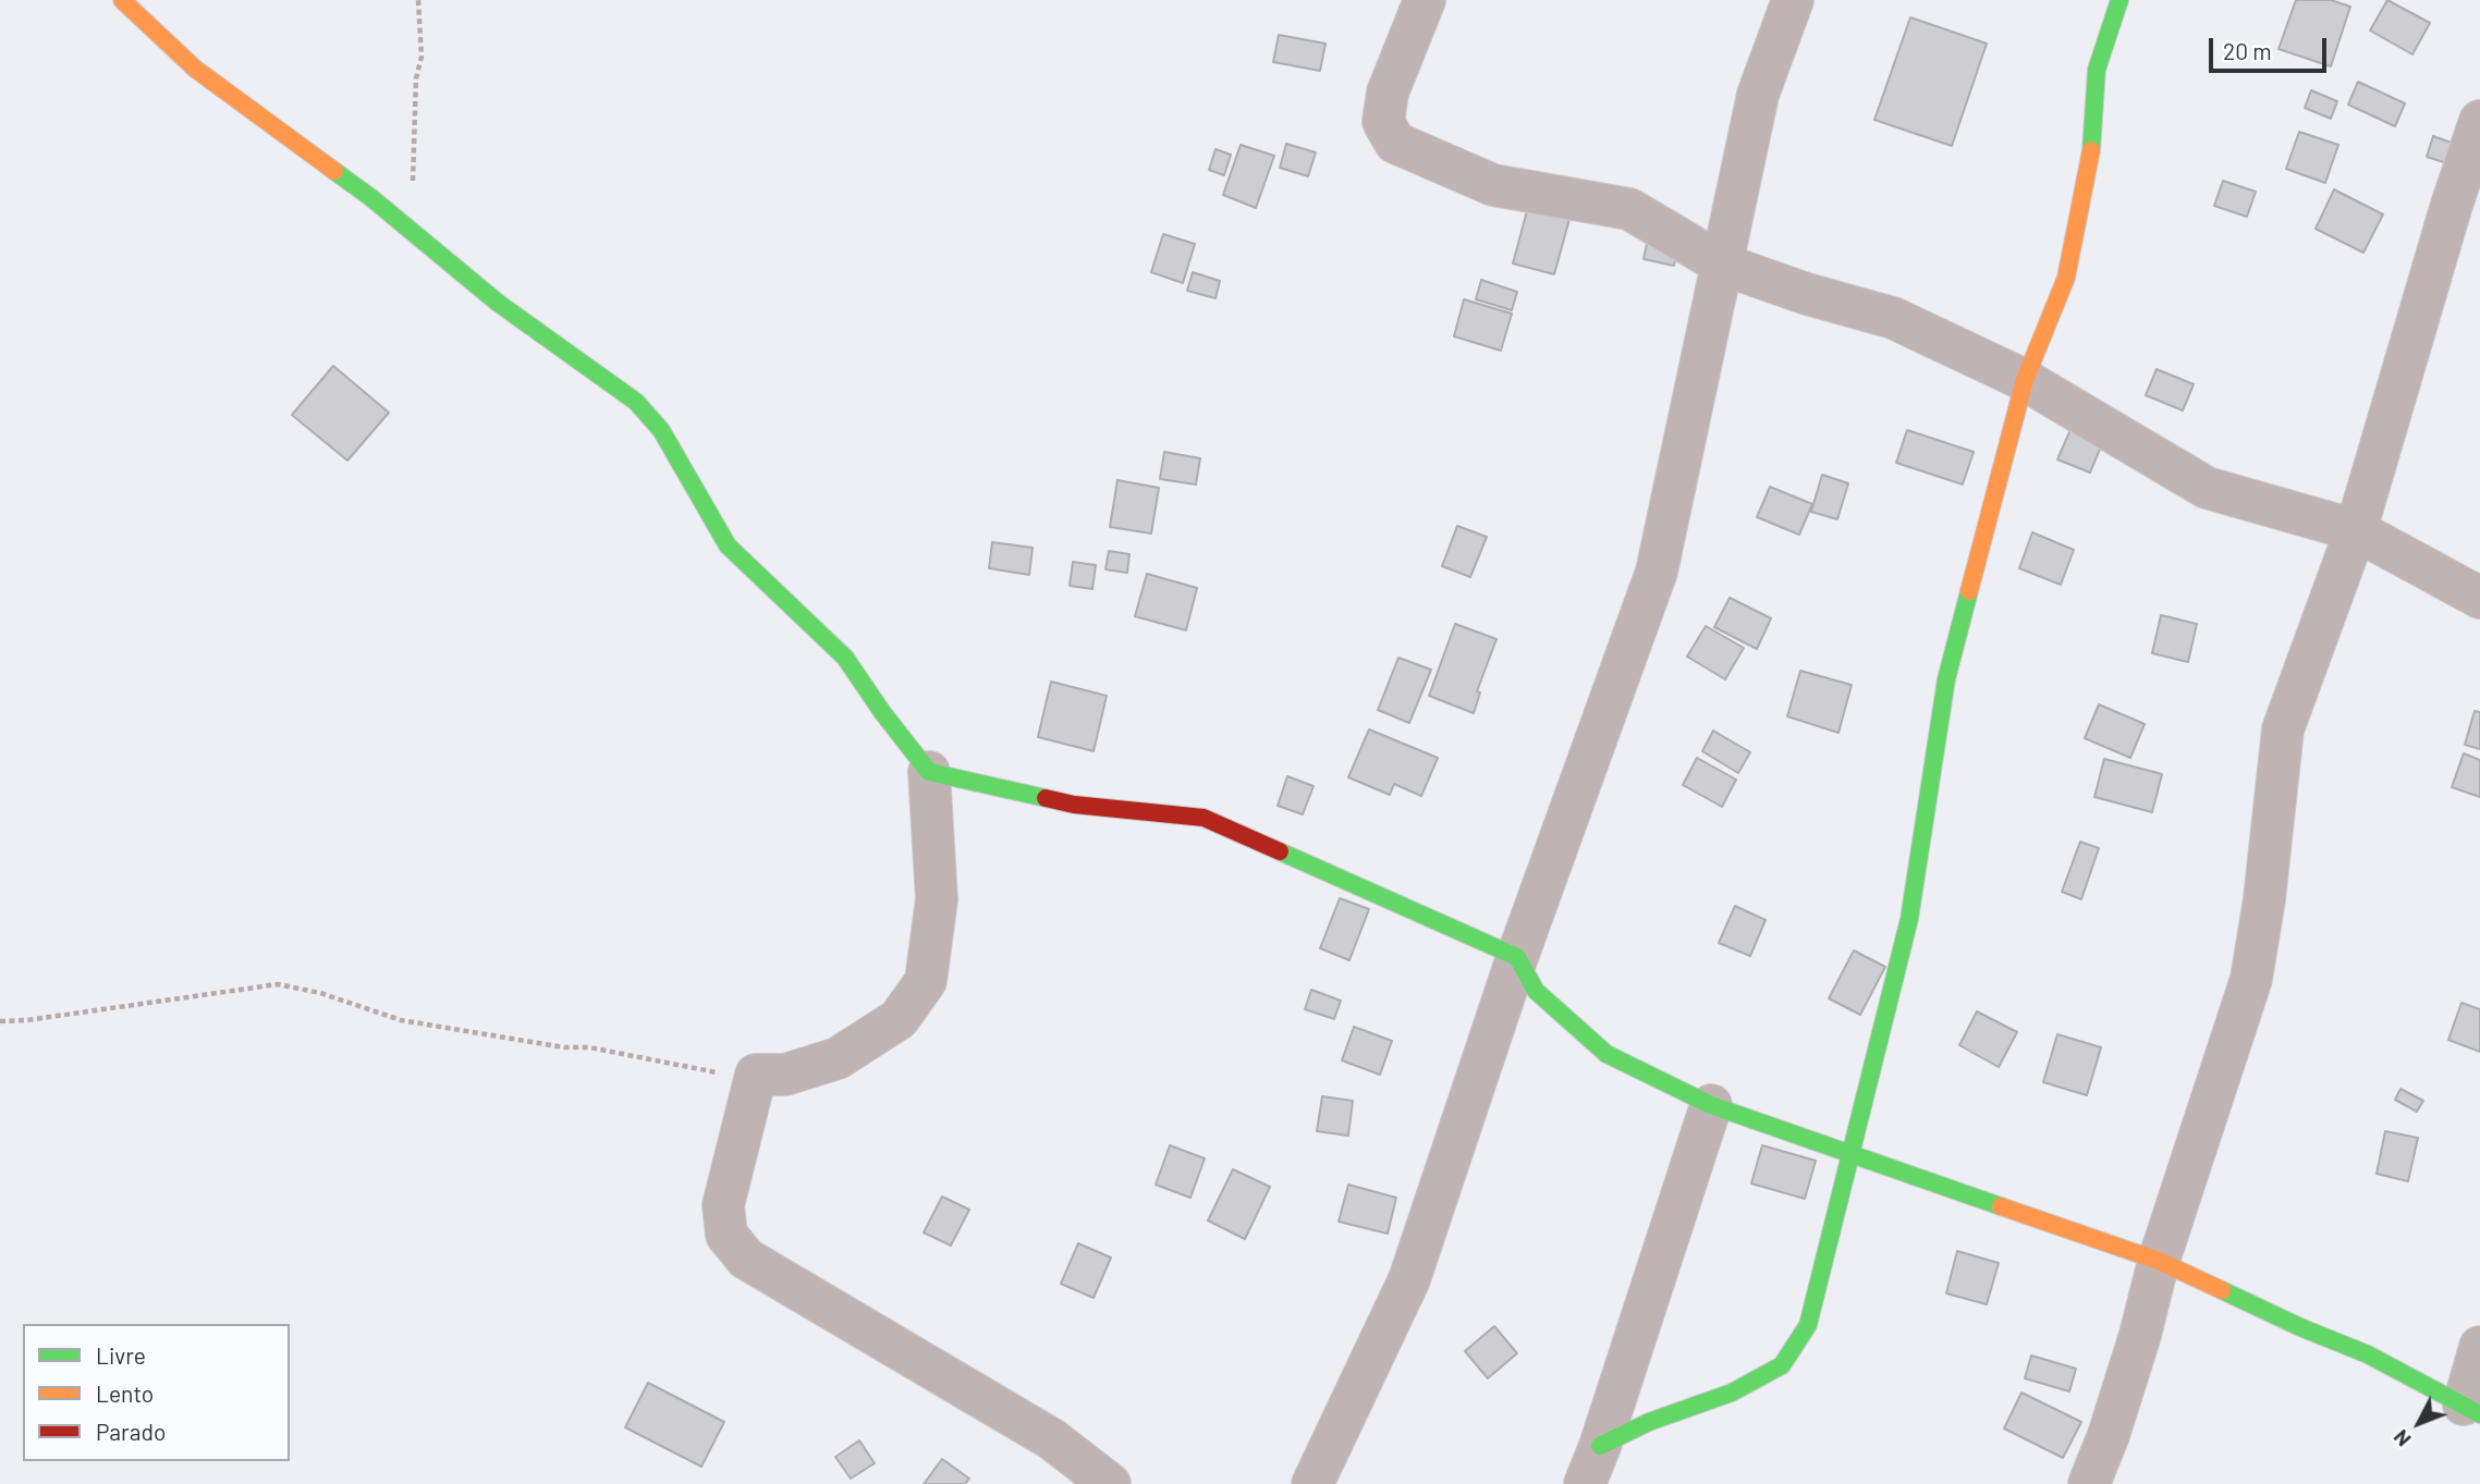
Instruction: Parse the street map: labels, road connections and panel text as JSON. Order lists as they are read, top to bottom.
{
  "legend": ["Livre", "Lento", "Parado"],
  "scale_bar": "20 m",
  "north": "bottom left"
}
